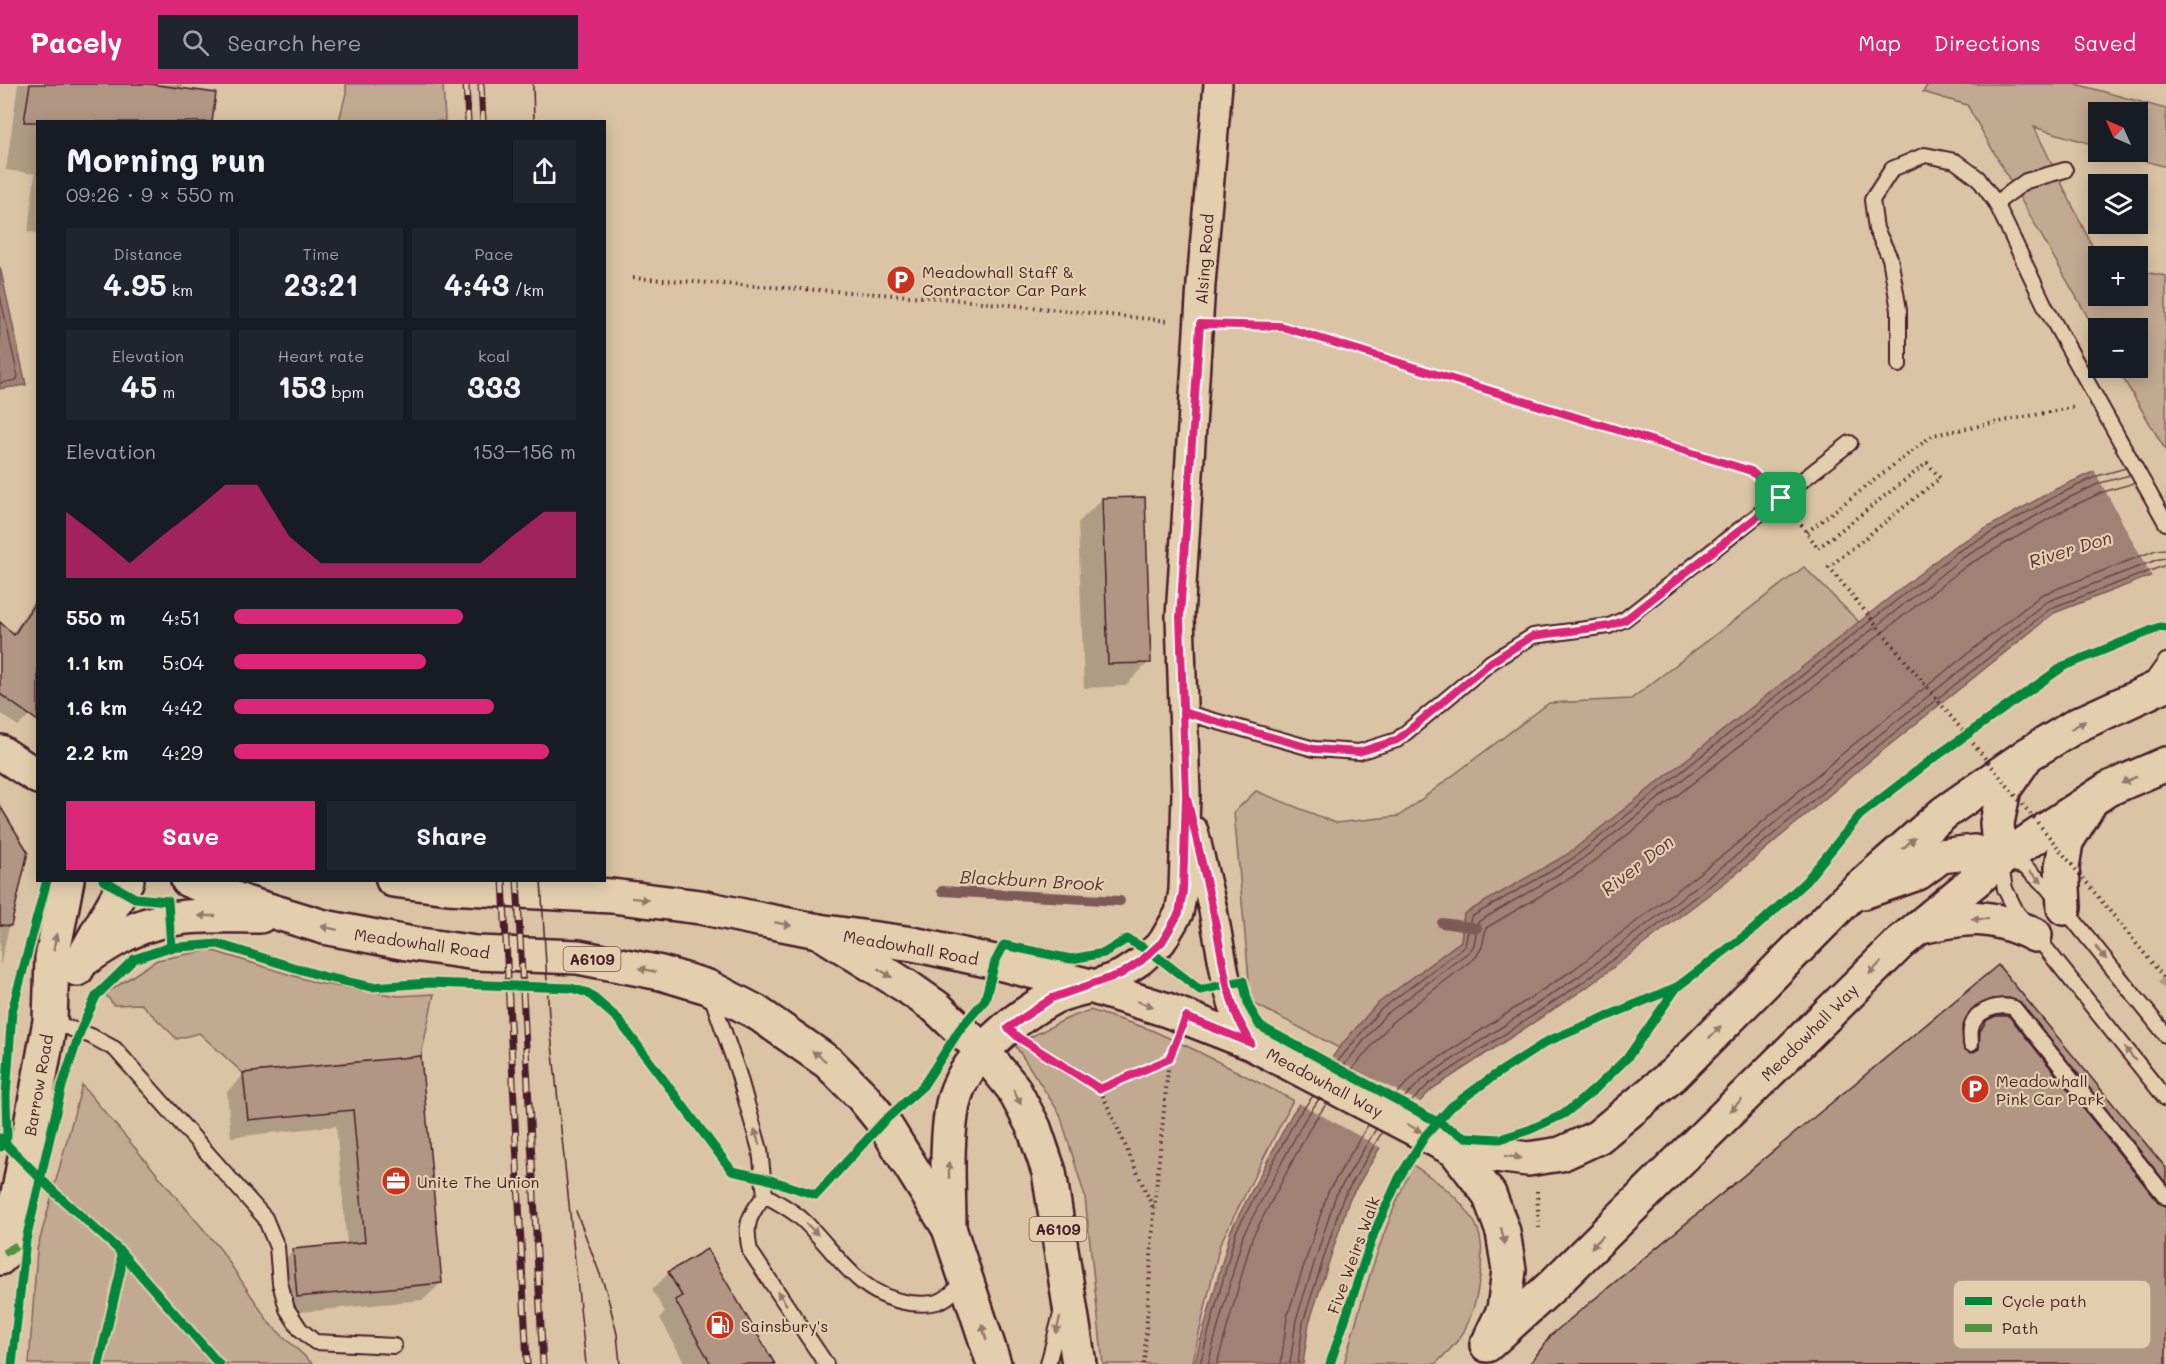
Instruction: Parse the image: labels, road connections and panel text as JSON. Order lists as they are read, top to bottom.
{
  "streets": {
    "street": [
      "Alsing Road",
      "Meadowhall Road",
      "A6109",
      "Meadowhall Way",
      "Barrow Road"
    ],
    "cycle path": ["Five Weirs Walk"]
  },
  "crossings": [
    ["Alsing Road", "Meadowhall Road"],
    ["Alsing Road", "Meadowhall Way"],
    ["Meadowhall Road", "Meadowhall Way"]
  ],
  "water": ["River Don", "Blackburn Brook"],
  "places": {
    "parking": ["Meadowhall Staff & Contractor Car Park", "Meadowhall Pink Car Park"],
    "office": ["Unite The Union"],
    "fuel station": ["Sainsbury's"]
  },
  "legend": ["Cycle path", "Path"],
  "north": "top left",
  "page": {
    "header": "Pacely",
    "search": "Search here",
    "nav": ["Map", "Directions", "Saved"],
    "map_buttons": ["+", "−"],
    "heading": ["Morning run", "09:26 · 9 × 550 m"],
    "stats": [
      ["Distance", "4.95 km"],
      ["Time", "23:21"],
      ["Pace", "4:43 /km"],
      ["Elevation", "45 m"],
      ["Heart rate", "153 bpm"],
      ["kcal", "333"]
    ],
    "chart": ["Elevation", "153–156 m"],
    "list": [
      {
        "name": "550 m",
        "note": "4:51"
      },
      {
        "name": "1.1 km",
        "note": "5:04"
      },
      {
        "name": "1.6 km",
        "note": "4:42"
      },
      {
        "name": "2.2 km",
        "note": "4:29"
      }
    ],
    "buttons": ["Save", "Share"]
  }
}
